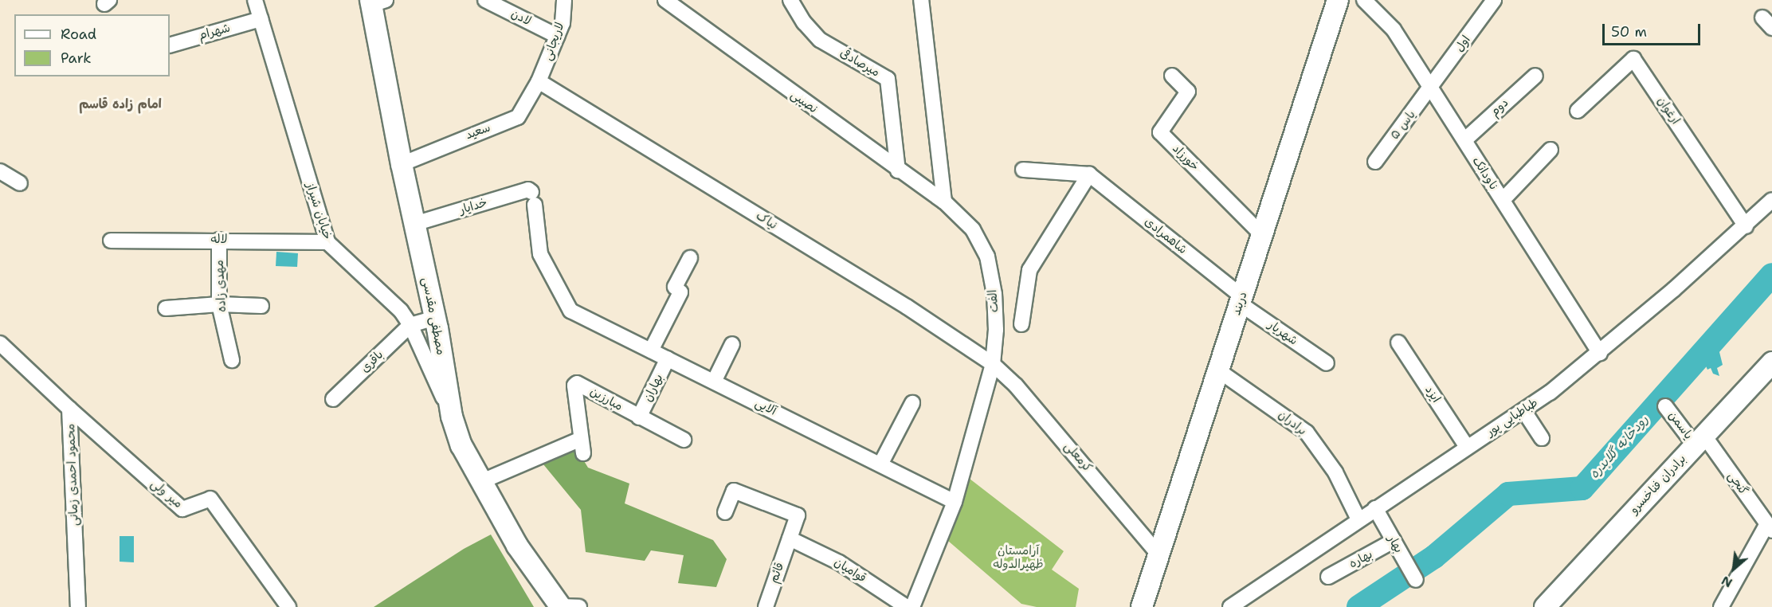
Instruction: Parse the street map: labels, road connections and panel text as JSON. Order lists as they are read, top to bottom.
{
  "streets": {
    "main road": ["دربند", "مصطفی مقدسی", "برادران فناخسرو"],
    "street": [
      "لادن",
      "شهرام",
      "لاریجانی",
      "اول",
      "میرصادقی",
      "نصیبی",
      "دوم",
      "ارغوان",
      "یاس ۵",
      "سعید",
      "خورزاد",
      "ناودانک",
      "خدایار",
      "خیابان شیراز",
      "نیاک",
      "شاهمرادی",
      "لاله",
      "مهدی زاده",
      "الفت",
      "شهریار",
      "باقری",
      "بهاران",
      "ایزد",
      "مبارزین",
      "آلایی",
      "طباطبایی پور",
      "برادران",
      "یاسمن",
      "کرمعلی",
      "محمود احمدی زمانی",
      "گنجی",
      "میر ولی",
      "بهار",
      "بهاره",
      "قوامیان",
      "قائم"
    ]
  },
  "crossings": [
    ["لادن", "لاریجانی"],
    ["شهرام", "خیابان شیراز"],
    ["لاریجانی", "سعید"],
    ["لاریجانی", "نیاک"],
    ["اول", "یاس ۵"],
    ["اول", "ناودانک"],
    ["میرصادقی", "نصیبی"],
    ["نصیبی", "الفت"],
    ["دوم", "ناودانک"],
    ["ارغوان", "طباطبایی پور"],
    ["یاس ۵", "ناودانک"],
    ["سعید", "نیاک"],
    ["سعید", "مصطفی مقدسی"],
    ["خورزاد", "دربند"],
    ["ناودانک", "طباطبایی پور"],
    ["خدایار", "مصطفی مقدسی"],
    ["خدایار", "آلایی"],
    ["خیابان شیراز", "لاله"],
    ["خیابان شیراز", "مصطفی مقدسی"],
    ["خیابان شیراز", "باقری"],
    ["نیاک", "الفت"],
    ["نیاک", "کرمعلی"],
    ["شاهمرادی", "دربند"],
    ["شاهمرادی", "شهریار"],
    ["لاله", "مهدی زاده"],
    ["الفت", "آلایی"],
    ["الفت", "کرمعلی"],
    ["دربند", "شهریار"],
    ["دربند", "برادران"],
    ["دربند", "کرمعلی"],
    ["مصطفی مقدسی", "مبارزین"],
    ["بهاران", "مبارزین"],
    ["بهاران", "آلایی"],
    ["ایزد", "طباطبایی پور"],
    ["طباطبایی پور", "برادران"],
    ["طباطبایی پور", "بهار"],
    ["یاسمن", "گنجی"],
    ["یاسمن", "برادران فناخسرو"],
    ["محمود احمدی زمانی", "میر ولی"],
    ["گنجی", "برادران فناخسرو"],
    ["بهار", "بهاره"],
    ["قوامیان", "قائم"]
  ],
  "districts": ["امام زاده قاسم"],
  "water": ["رودخانه گلابدره"],
  "parks": ["آرامستان ظهیرالدوله"],
  "legend": ["Road", "Park"],
  "scale_bar": "50 m",
  "north": "bottom left"
}
